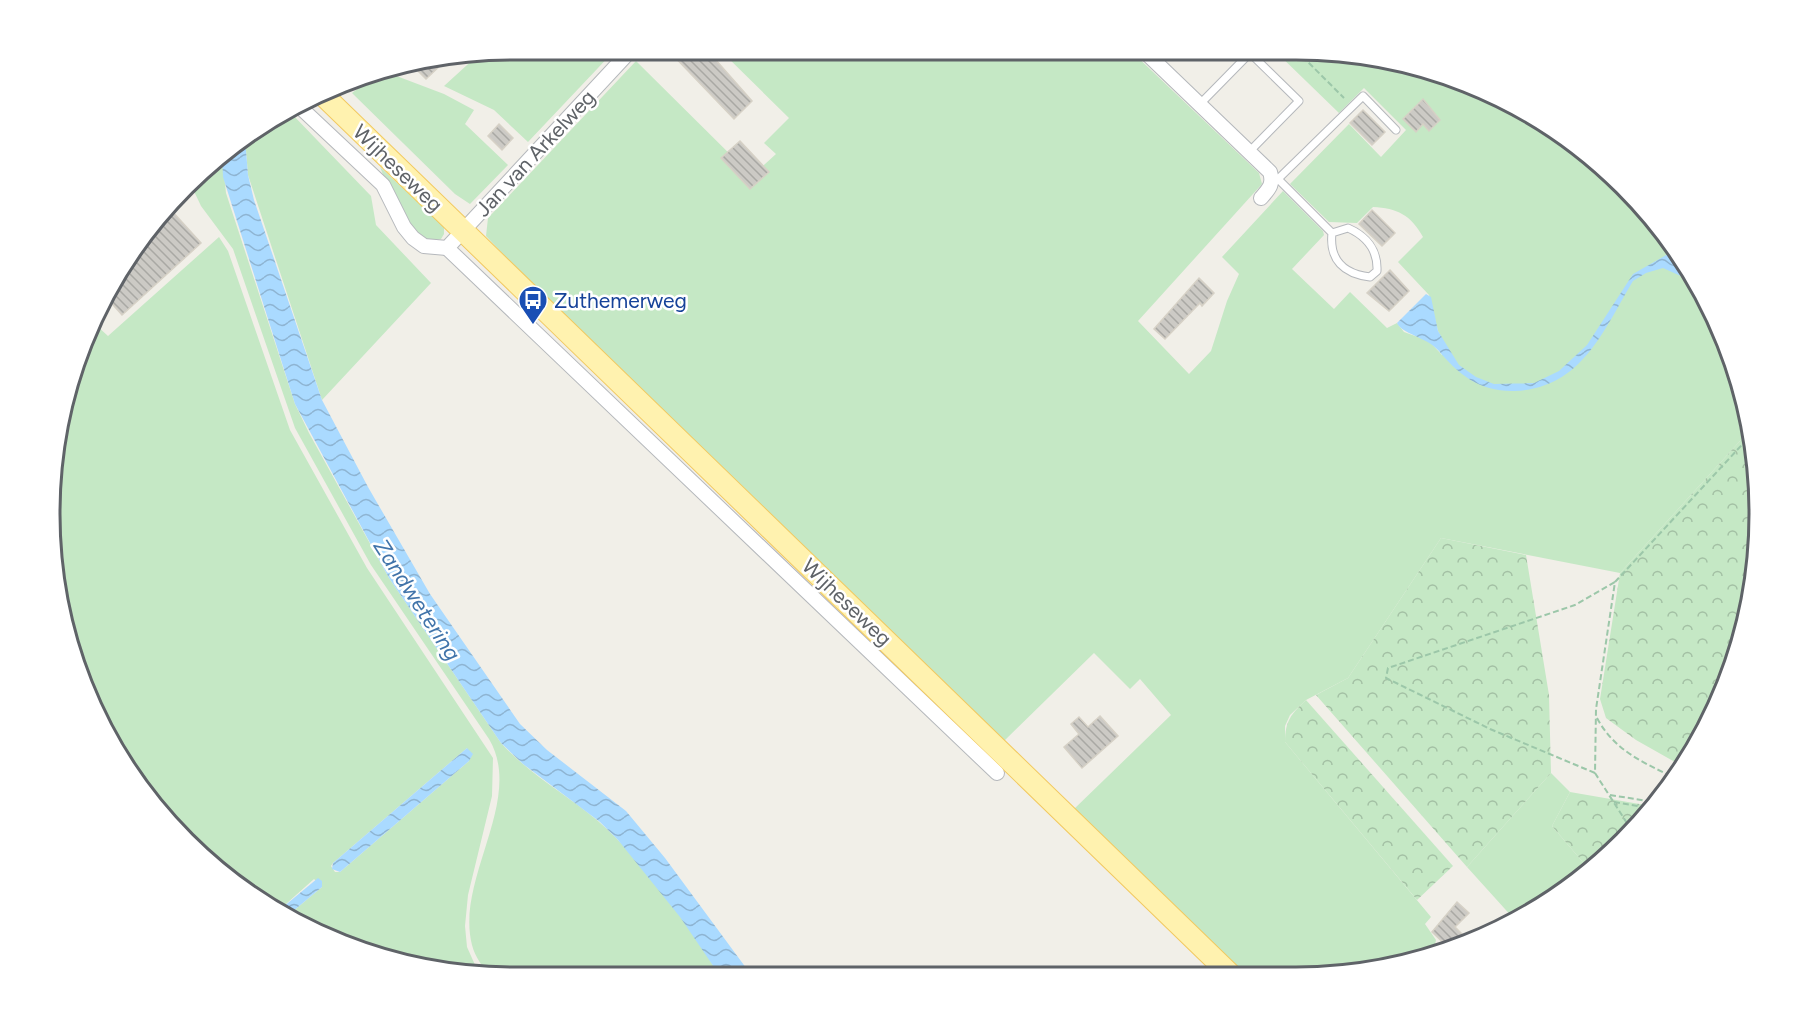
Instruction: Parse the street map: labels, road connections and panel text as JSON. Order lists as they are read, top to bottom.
{
  "streets": {
    "main road": ["Wijheseweg"],
    "street": ["Jan van Arkelweg"]
  },
  "crossings": [
    ["Jan van Arkelweg", "Wijheseweg"]
  ],
  "water": ["Zandwetering"],
  "places": {
    "bus stop": ["Zuthemerweg"]
  }
}
